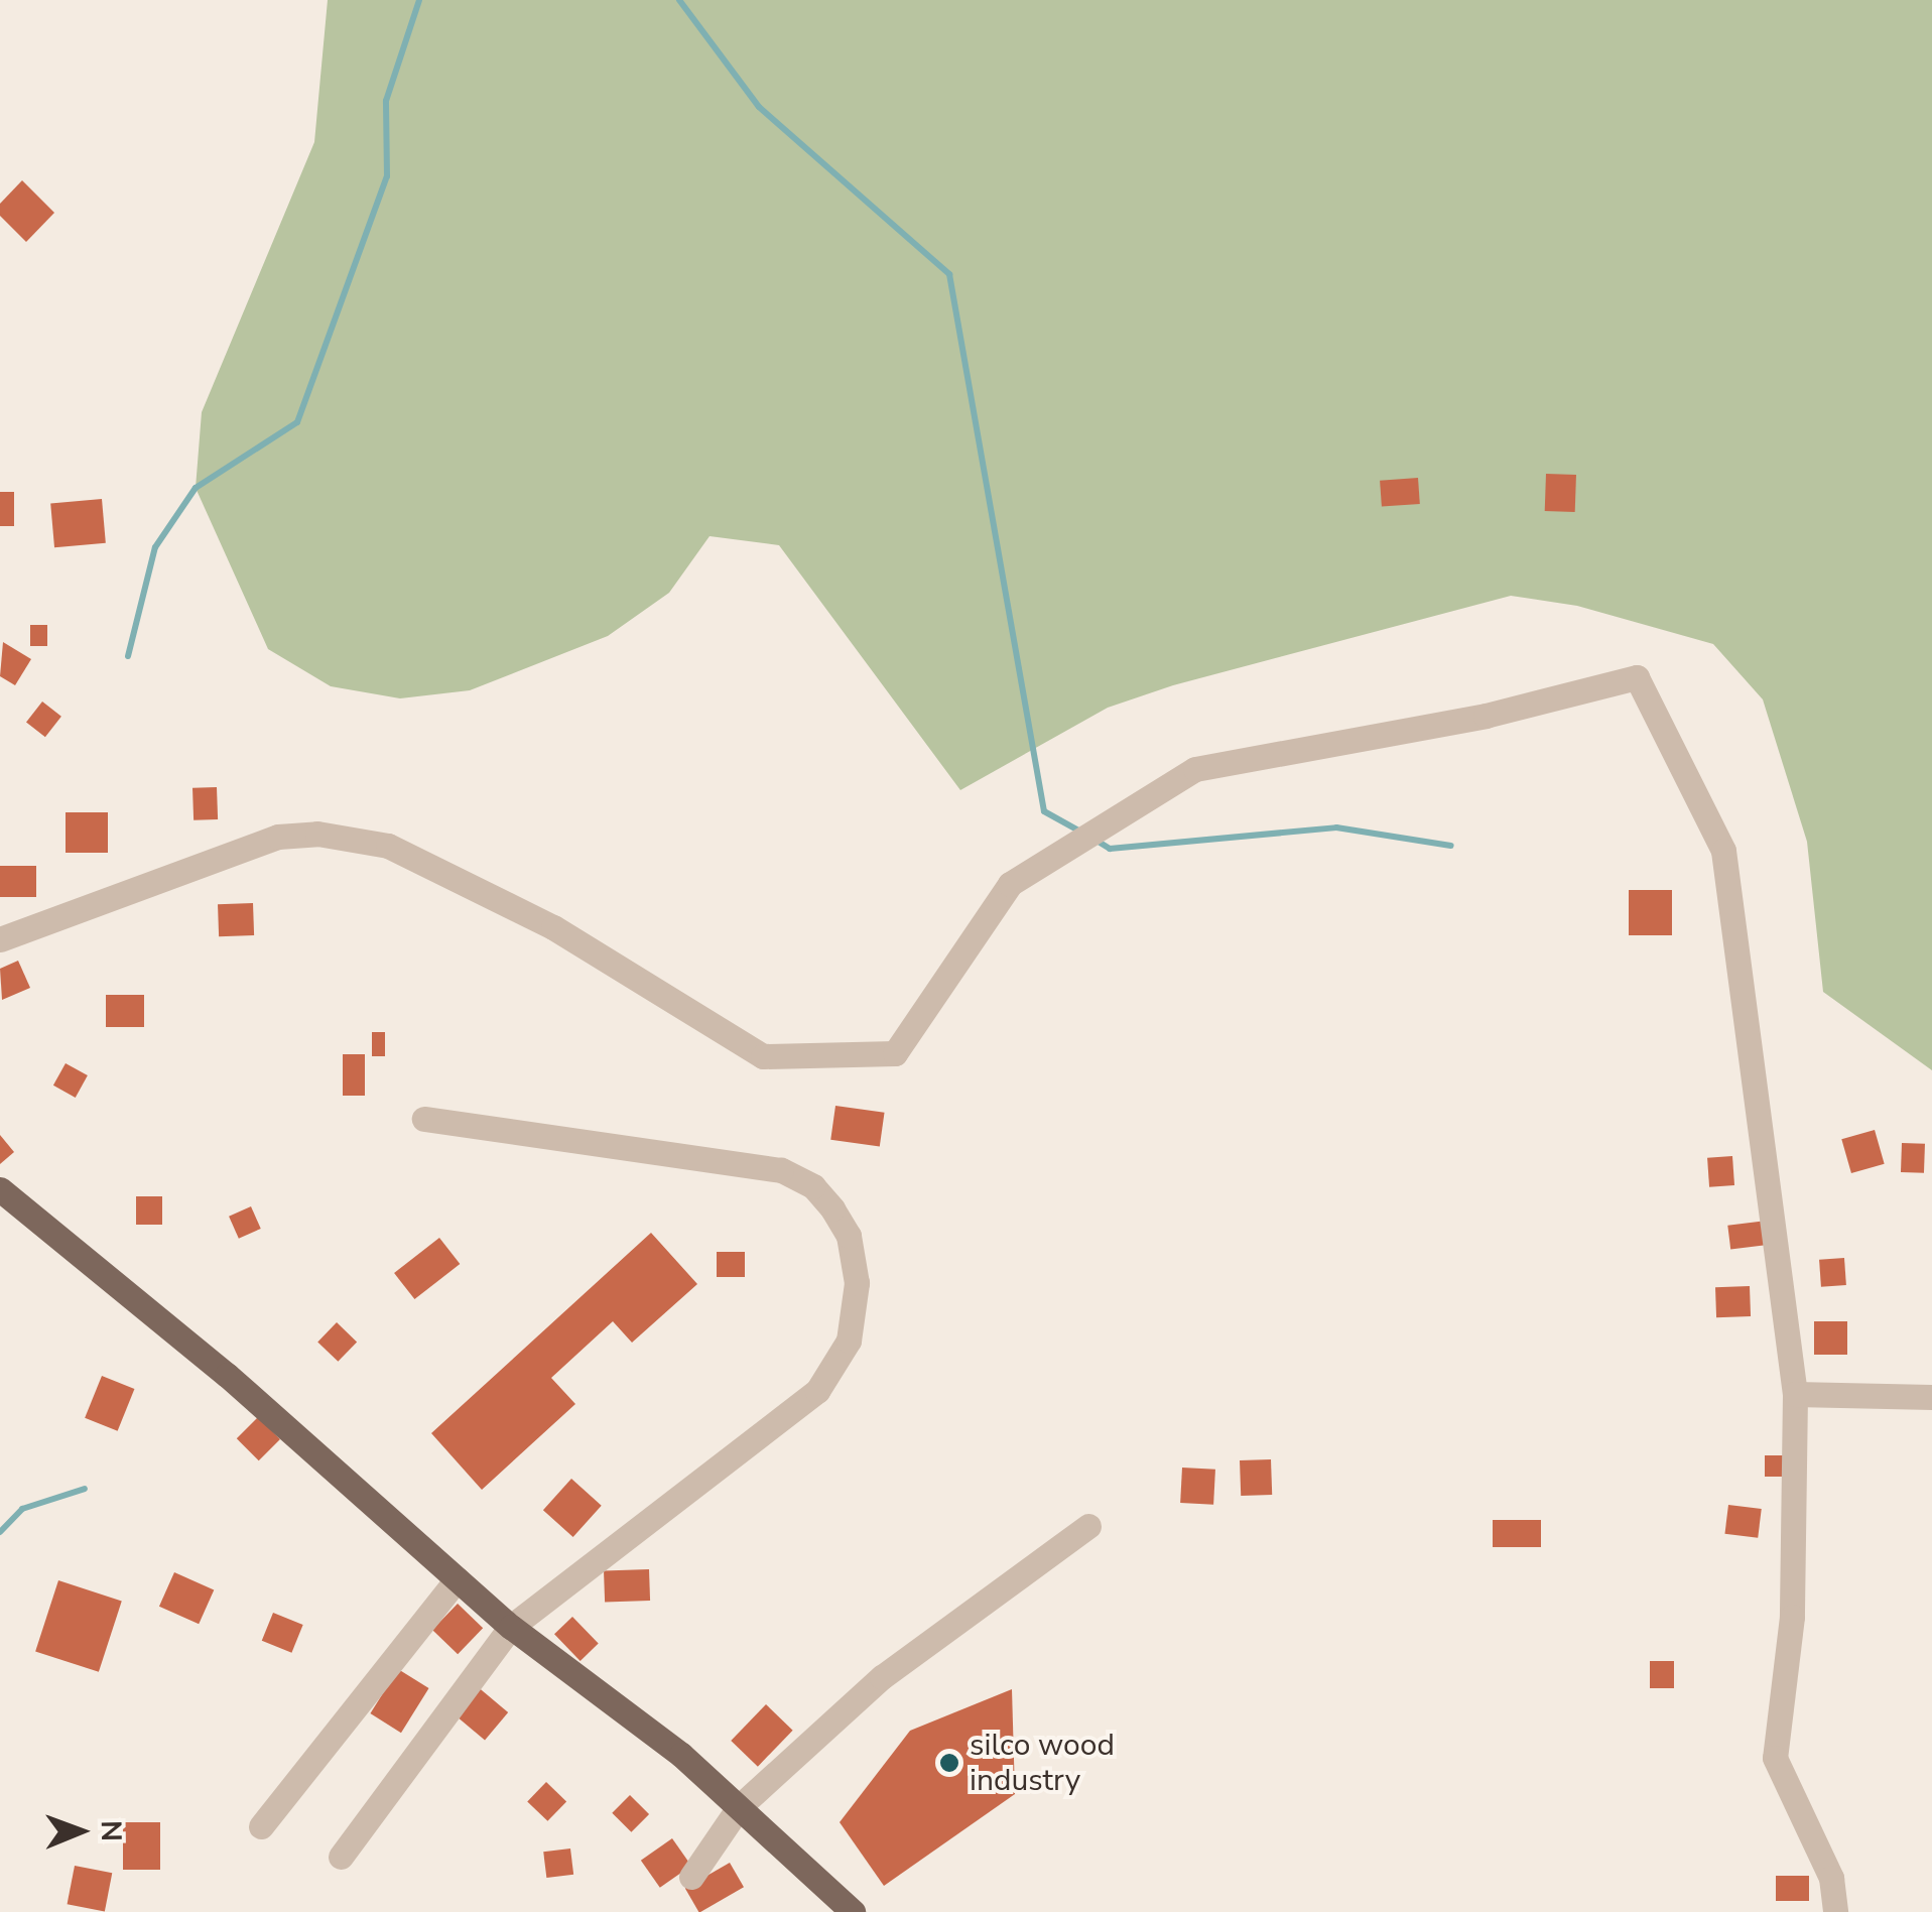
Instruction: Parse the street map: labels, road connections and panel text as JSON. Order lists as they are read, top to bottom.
{
  "places": ["silco wood industry"],
  "north": "right"
}
